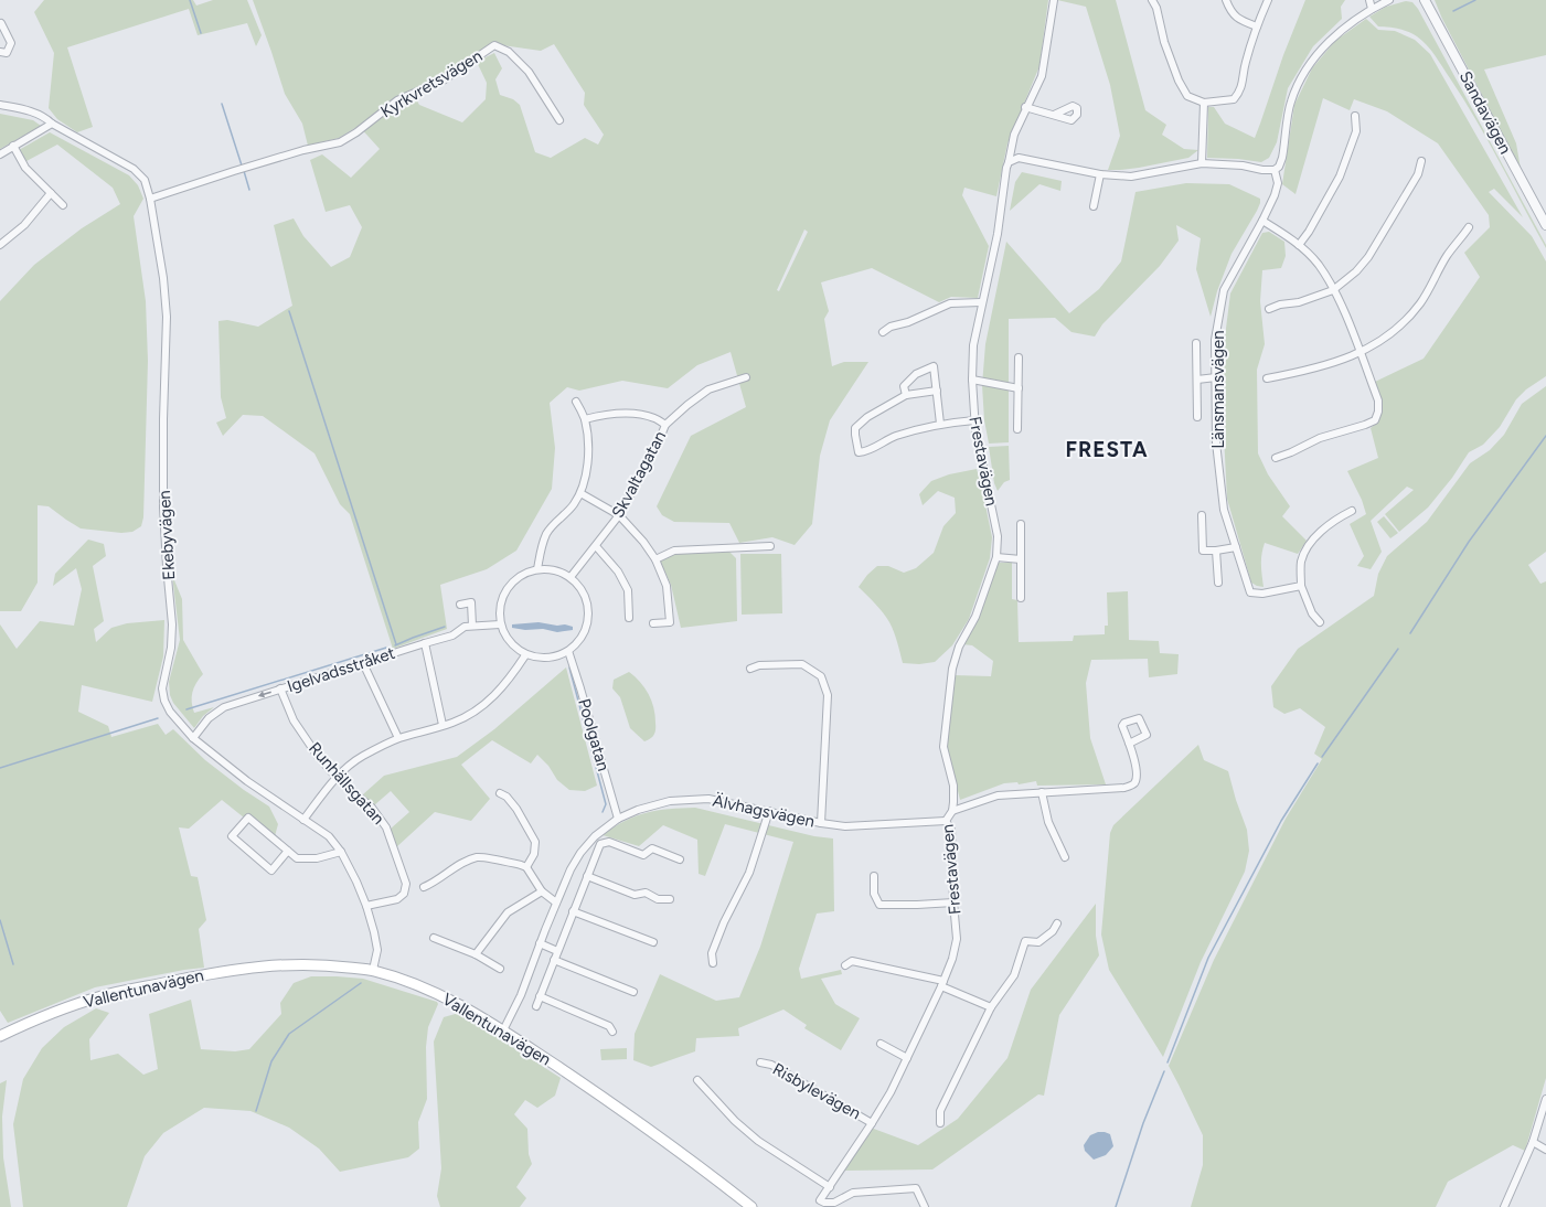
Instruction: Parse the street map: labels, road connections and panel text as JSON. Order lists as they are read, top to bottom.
{
  "streets": {
    "main road": ["Vallentunavägen"],
    "street": [
      "Kyrkvretsvägen",
      "Sandavägen",
      "Länsmansvägen",
      "Frestavägen",
      "Skvaltagatan",
      "Ekebyvägen",
      "Igelvadsstråket",
      "Poolgatan",
      "Runhällsgatan",
      "Älvhagsvägen",
      "Risbylevägen"
    ]
  },
  "crossings": [
    ["Kyrkvretsvägen", "Ekebyvägen"],
    ["Frestavägen", "Älvhagsvägen"],
    ["Frestavägen", "Risbylevägen"],
    ["Skvaltagatan", "Igelvadsstråket"],
    ["Skvaltagatan", "Poolgatan"],
    ["Ekebyvägen", "Igelvadsstråket"],
    ["Ekebyvägen", "Runhällsgatan"],
    ["Ekebyvägen", "Vallentunavägen"],
    ["Igelvadsstråket", "Poolgatan"],
    ["Igelvadsstråket", "Runhällsgatan"],
    ["Poolgatan", "Älvhagsvägen"],
    ["Älvhagsvägen", "Vallentunavägen"]
  ],
  "districts": ["FRESTA"]
}
